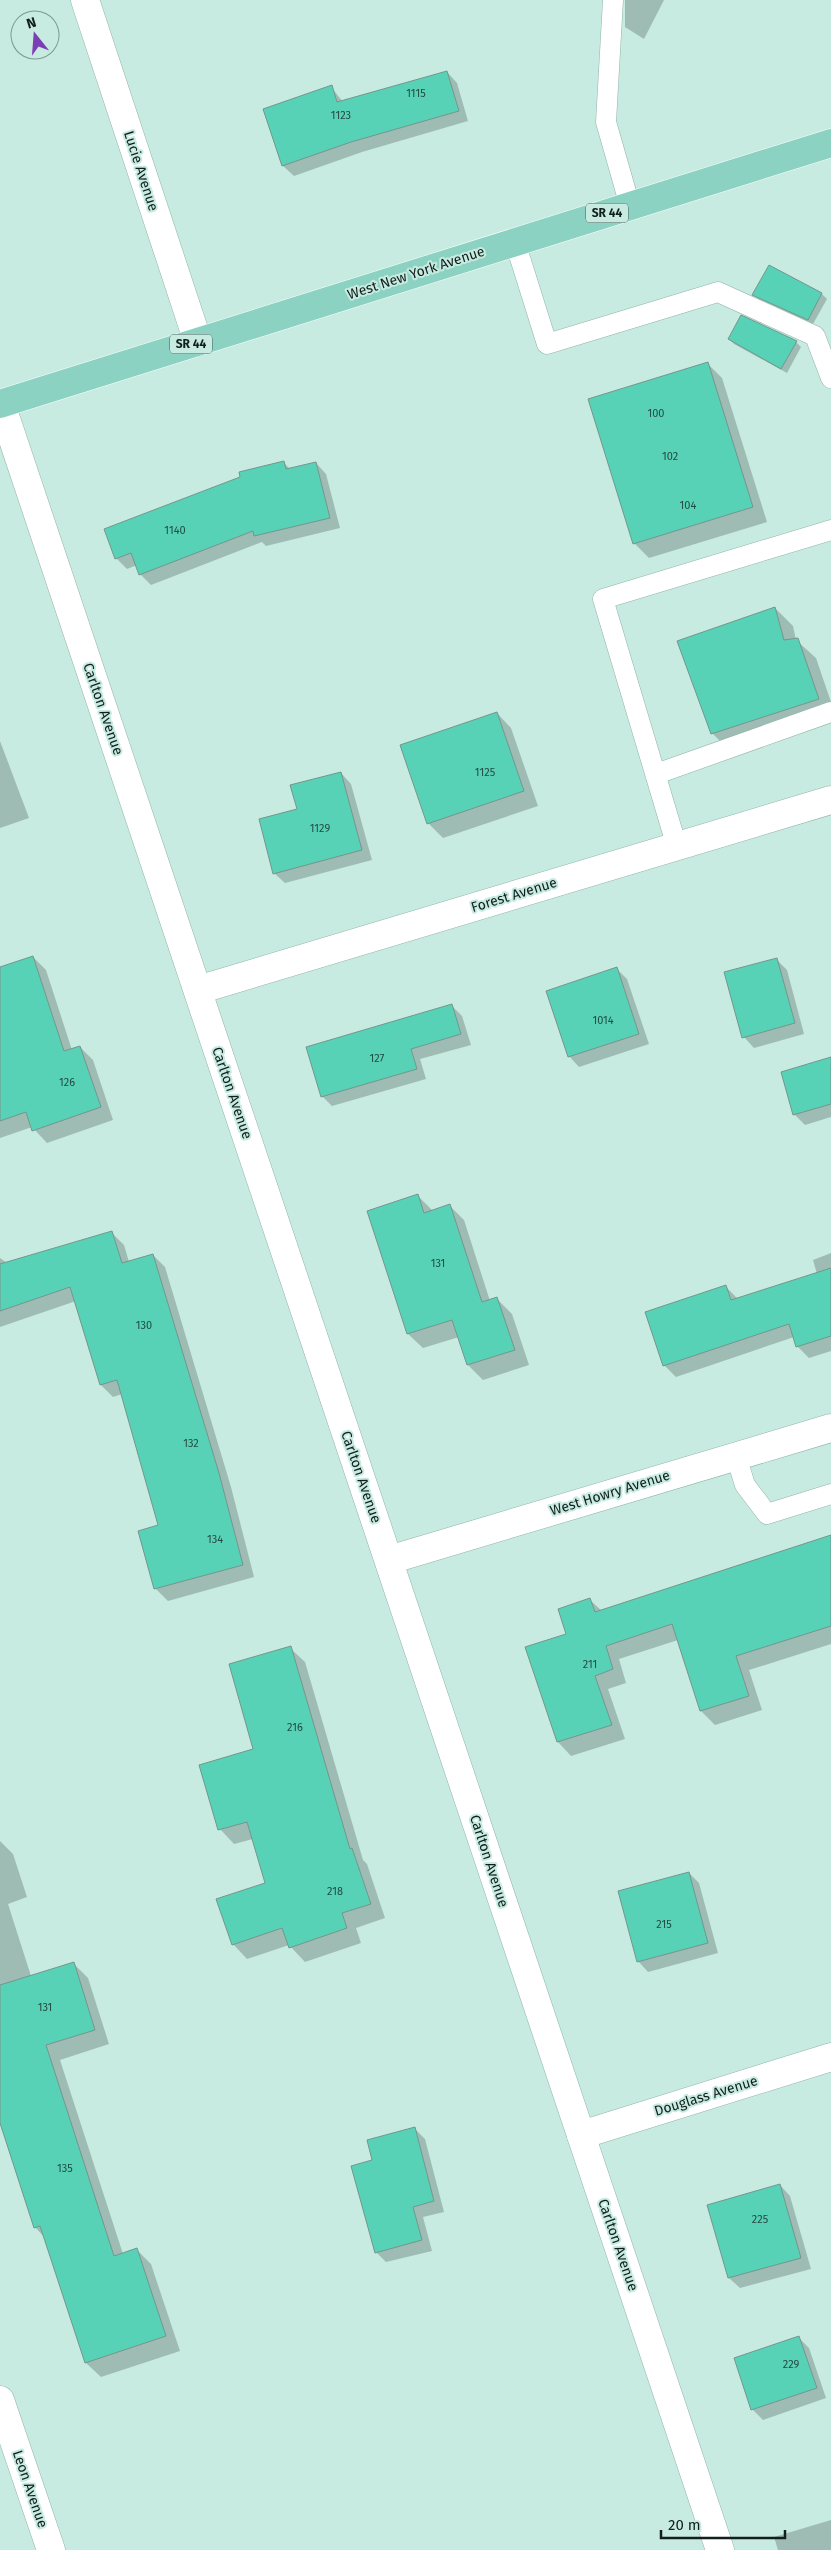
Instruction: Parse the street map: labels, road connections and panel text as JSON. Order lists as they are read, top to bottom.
{
  "streets": {
    "main road": ["SR 44", "West New York Avenue"],
    "street": [
      "Lucie Avenue",
      "Carlton Avenue",
      "Forest Avenue",
      "West Howry Avenue",
      "Douglass Avenue",
      "Leon Avenue"
    ]
  },
  "crossings": [
    ["Lucie Avenue", "West New York Avenue"],
    ["West New York Avenue", "Carlton Avenue"],
    ["Carlton Avenue", "Forest Avenue"],
    ["Carlton Avenue", "West Howry Avenue"],
    ["Carlton Avenue", "Douglass Avenue"]
  ],
  "house_numbers": [
    "1115",
    "1123",
    "100",
    "102",
    "104",
    "1140",
    "1125",
    "1129",
    "1014",
    "127",
    "126",
    "131",
    "130",
    "132",
    "134",
    "211",
    "216",
    "218",
    "215",
    "131",
    "135",
    "225",
    "229"
  ],
  "scale_bar": "20 m",
  "north": "top"
}
